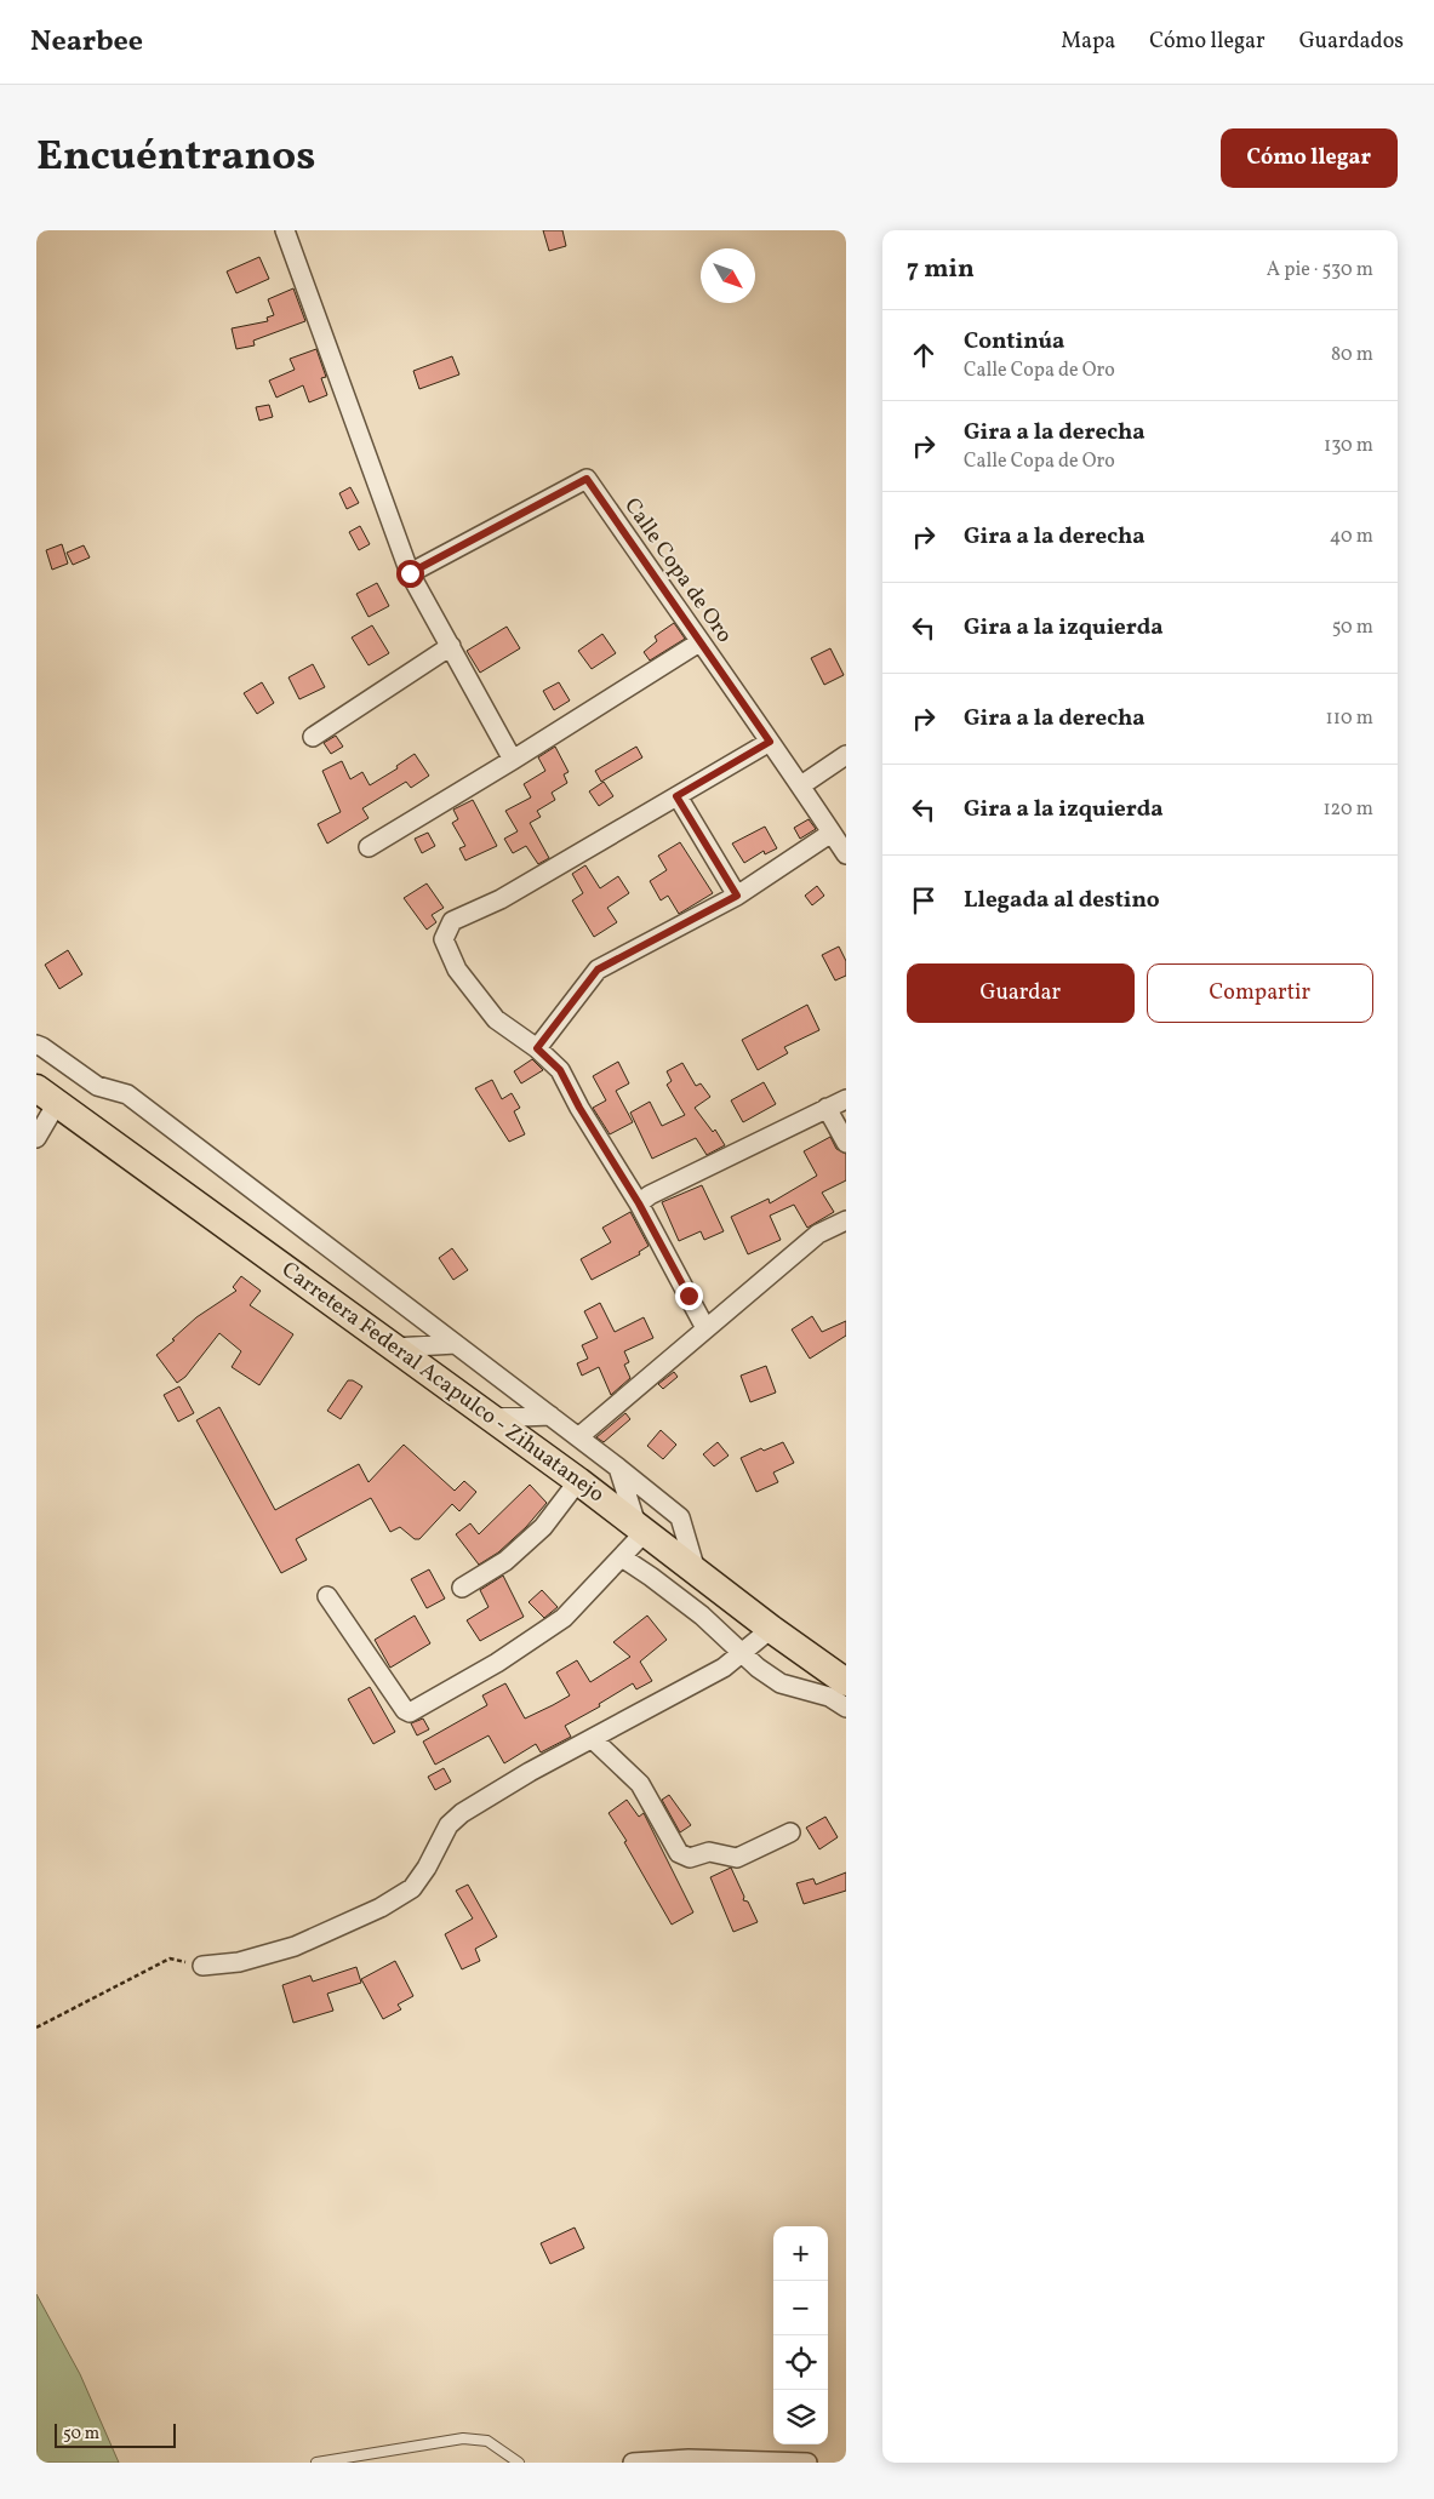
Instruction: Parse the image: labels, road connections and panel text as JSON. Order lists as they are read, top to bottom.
{
  "streets": {
    "main road": ["Carretera Federal Acapulco - Zihuatanejo"],
    "street": ["Calle Copa de Oro"]
  },
  "scale_bar": "50 m",
  "north": "bottom right",
  "page": {
    "header": "Nearbee",
    "nav": ["Mapa", "Cómo llegar", "Guardados"],
    "title": "Encuéntranos",
    "buttons": [
      "Cómo llegar",
      ["Guardar", "Compartir"]
    ],
    "heading": ["7 min", "A pie · 530 m"],
    "list": [
      ["Continúa", "Calle Copa de Oro", "80 m"],
      ["Gira a la derecha", "Calle Copa de Oro", "130 m"],
      ["Gira a la derecha", "40 m"],
      ["Gira a la izquierda", "50 m"],
      ["Gira a la derecha", "110 m"],
      ["Gira a la izquierda", "120 m"],
      "Llegada al destino"
    ],
    "map_buttons": ["+", "−"],
    "scale": "50 m"
  }
}
